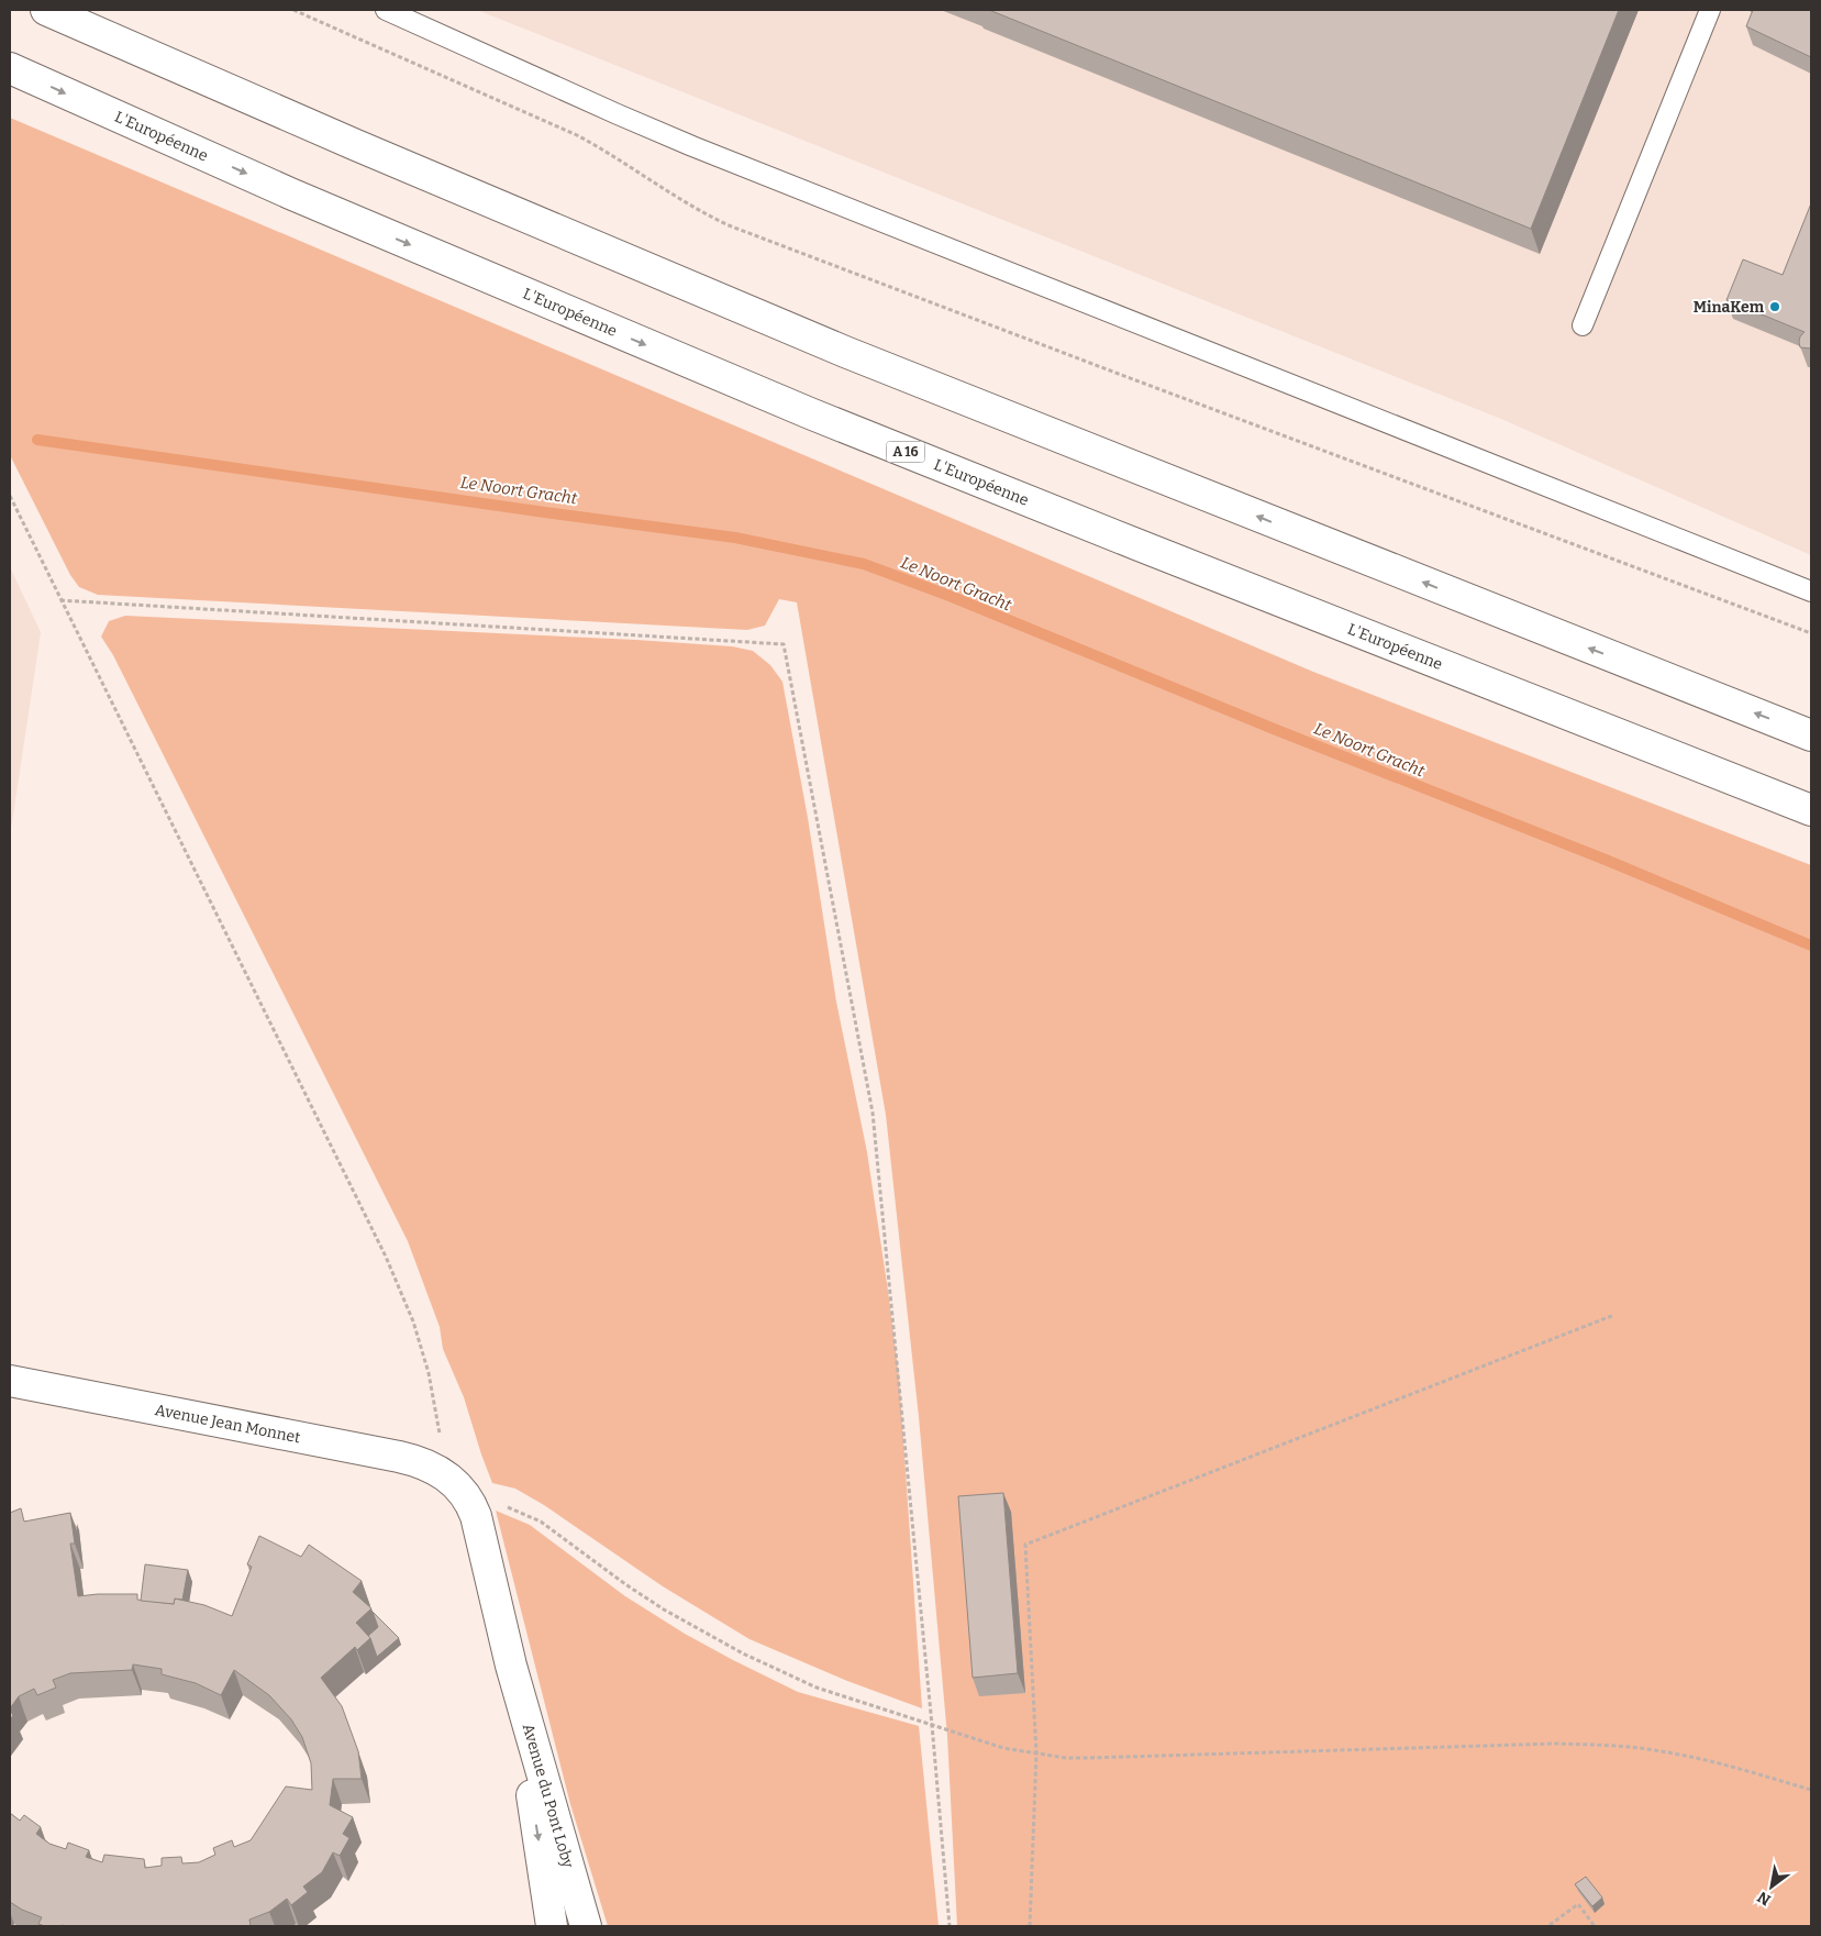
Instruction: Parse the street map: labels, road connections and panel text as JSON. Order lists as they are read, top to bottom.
{
  "streets": {
    "main road": [
      "L'Européenne",
      "A 16",
      "Avenue Jean Monnet",
      "Avenue du Pont Loby"
    ]
  },
  "crossings": [
    ["Avenue Jean Monnet", "Avenue du Pont Loby"]
  ],
  "water": ["Le Noort Gracht"],
  "places": ["MinaKem"],
  "north": "bottom left"
}
